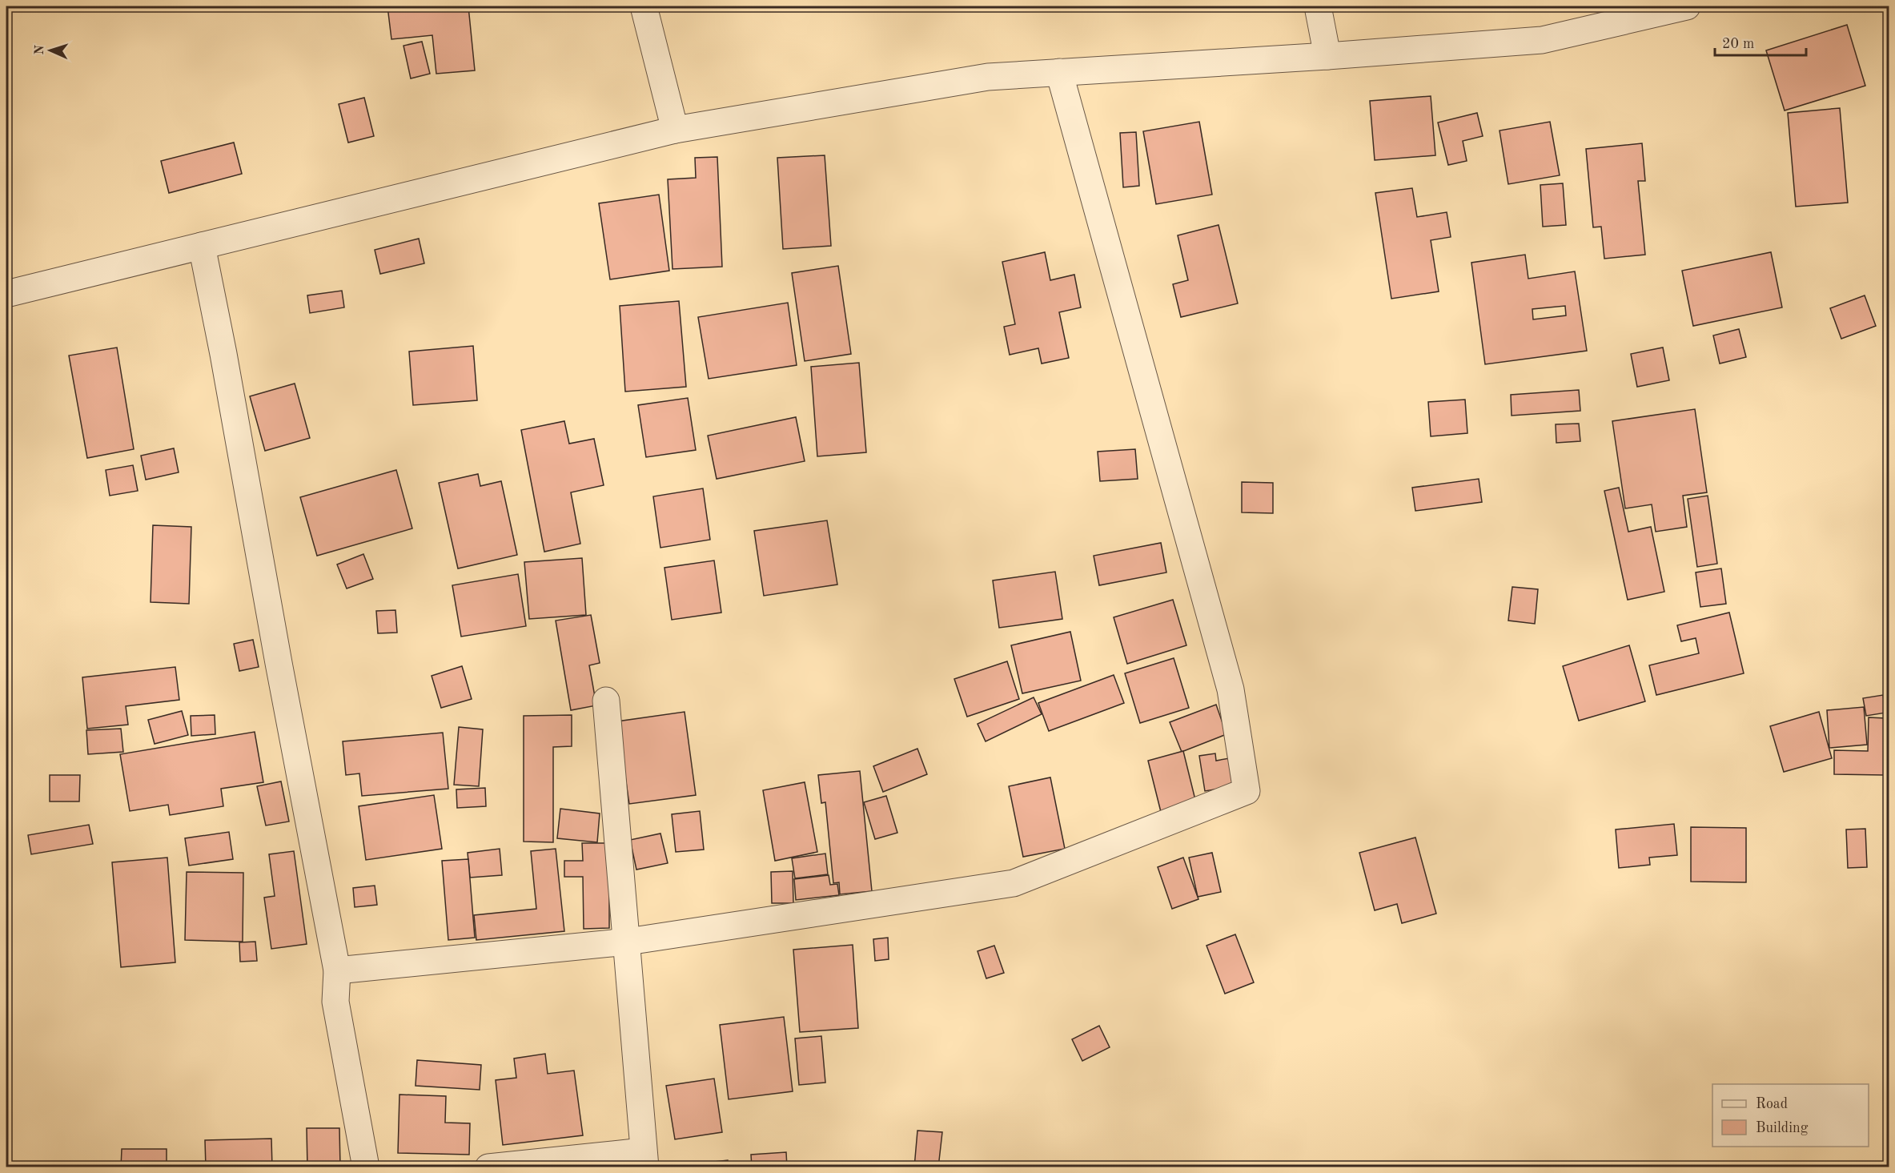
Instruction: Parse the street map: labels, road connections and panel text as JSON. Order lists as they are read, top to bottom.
{
  "legend": ["Road", "Building"],
  "scale_bar": "20 m",
  "north": "left"
}
